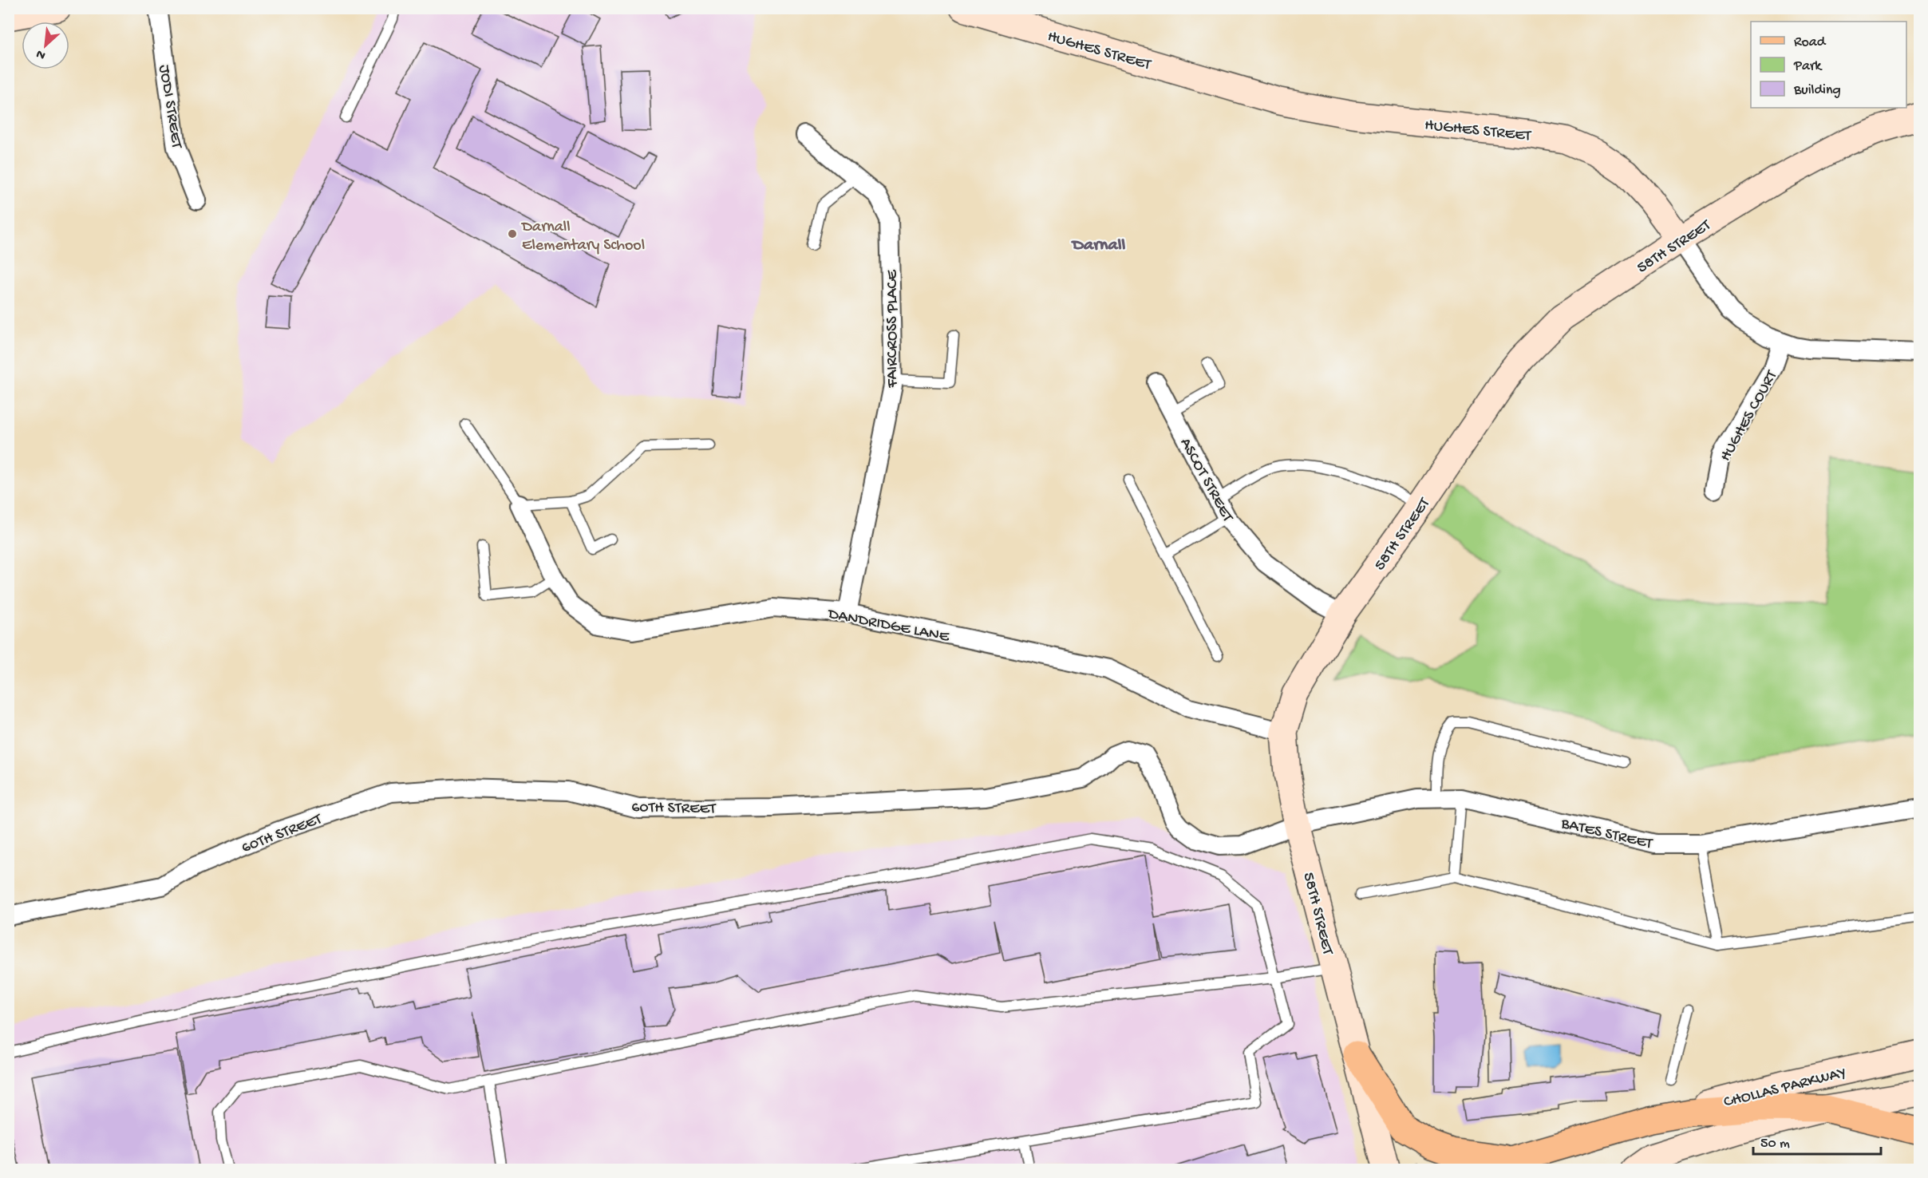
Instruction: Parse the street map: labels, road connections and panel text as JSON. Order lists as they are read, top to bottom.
{
  "streets": {
    "street": [
      "HUGHES STREET",
      "JODI STREET",
      "58TH STREET",
      "FAIRCROSS PLACE",
      "HUGHES COURT",
      "ASCOT STREET",
      "DANDRIDGE LANE",
      "60TH STREET",
      "BATES STREET",
      "CHOLLAS PARKWAY"
    ]
  },
  "crossings": [
    ["HUGHES STREET", "58TH STREET"],
    ["HUGHES STREET", "HUGHES COURT"],
    ["58TH STREET", "ASCOT STREET"],
    ["58TH STREET", "DANDRIDGE LANE"],
    ["58TH STREET", "60TH STREET"],
    ["58TH STREET", "BATES STREET"],
    ["FAIRCROSS PLACE", "DANDRIDGE LANE"],
    ["60TH STREET", "BATES STREET"]
  ],
  "districts": ["Darnall"],
  "places": ["Darnall Elementary School"],
  "legend": ["Road", "Park", "Building"],
  "scale_bar": "50 m",
  "north": "bottom left"
}
